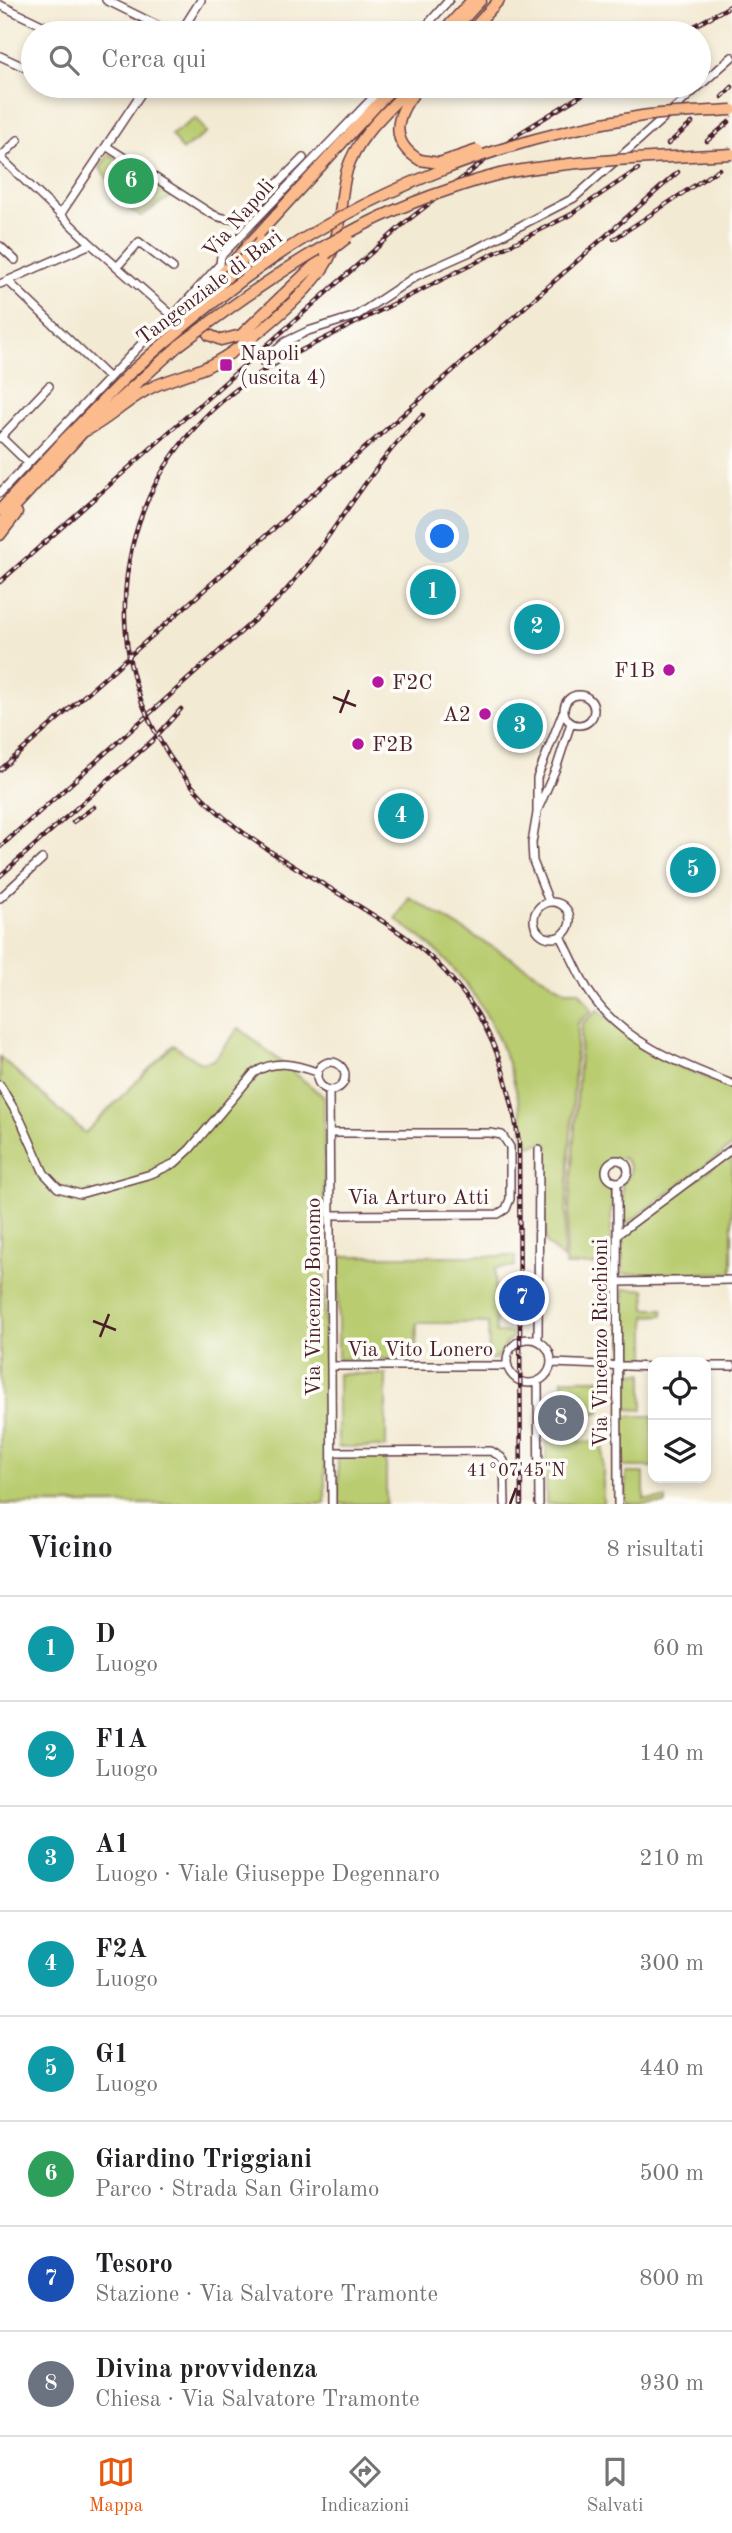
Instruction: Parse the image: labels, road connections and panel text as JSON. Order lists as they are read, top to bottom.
{
  "streets": {
    "highway": ["Tangenziale di Bari"],
    "street": [
      "Via Napoli",
      "Via Arturo Atti",
      "Via Vincenzo Bonomo",
      "Via Vincenzo Ricchioni",
      "Via Vito Lonero"
    ]
  },
  "crossings": [
    ["Via Napoli", "Tangenziale di Bari"],
    ["Via Arturo Atti", "Via Vincenzo Bonomo"],
    ["Via Vincenzo Bonomo", "Via Vito Lonero"]
  ],
  "places": {
    "transit": ["Napoli (uscita 4)"],
    "other": [
      "F1B",
      "F2C",
      "A2",
      "F2B"
    ]
  },
  "page": {
    "search": "Cerca qui",
    "pins": [
      "6",
      "1",
      "2",
      "3",
      "4",
      "5",
      "7",
      "8"
    ],
    "heading": ["Vicino", "8 risultati"],
    "list": [
      {
        "mark": "1",
        "name": "D",
        "note": "Luogo",
        "value": "60 m"
      },
      {
        "mark": "2",
        "name": "F1A",
        "note": "Luogo",
        "value": "140 m"
      },
      {
        "mark": "3",
        "name": "A1",
        "note": "Luogo · Viale Giuseppe Degennaro",
        "value": "210 m"
      },
      {
        "mark": "4",
        "name": "F2A",
        "note": "Luogo",
        "value": "300 m"
      },
      {
        "mark": "5",
        "name": "G1",
        "note": "Luogo",
        "value": "440 m"
      },
      {
        "mark": "6",
        "name": "Giardino Triggiani",
        "note": "Parco · Strada San Girolamo",
        "value": "500 m"
      },
      {
        "mark": "7",
        "name": "Tesoro",
        "note": "Stazione · Via Salvatore Tramonte",
        "value": "800 m"
      },
      {
        "mark": "8",
        "name": "Divina provvidenza",
        "note": "Chiesa · Via Salvatore Tramonte",
        "value": "930 m"
      }
    ],
    "nav": ["Mappa", "Indicazioni", "Salvati"]
  },
  "coordinates": ["41°07'45\"N"]
}
